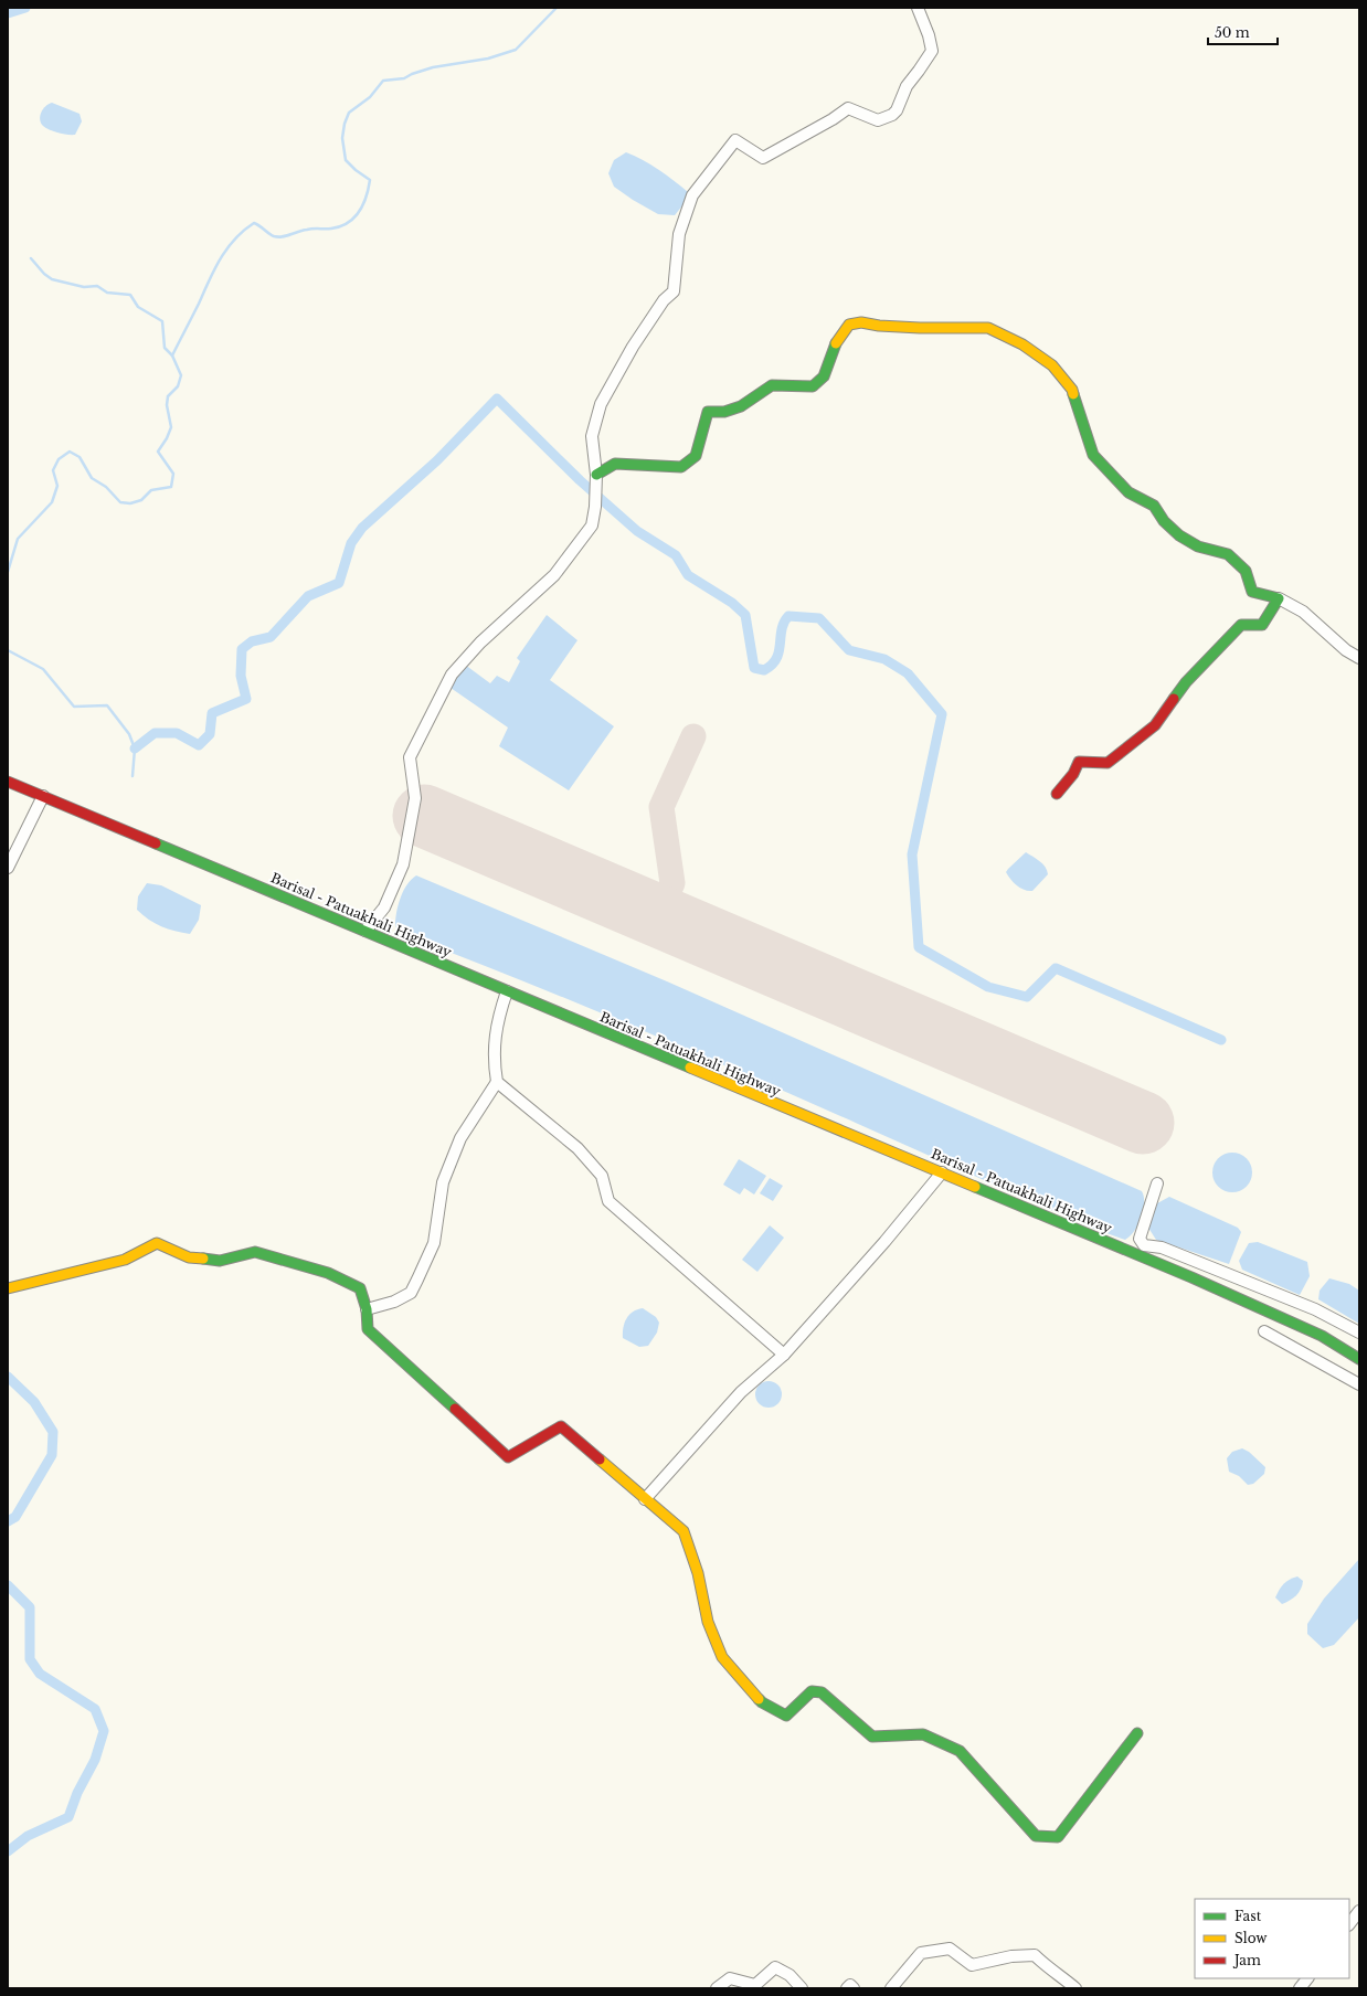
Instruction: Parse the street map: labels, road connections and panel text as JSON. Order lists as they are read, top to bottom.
{
  "streets": {
    "main road": ["Barisal - Patuakhali Highway"]
  },
  "legend": ["Fast", "Slow", "Jam"],
  "scale_bar": "50 m"
}
